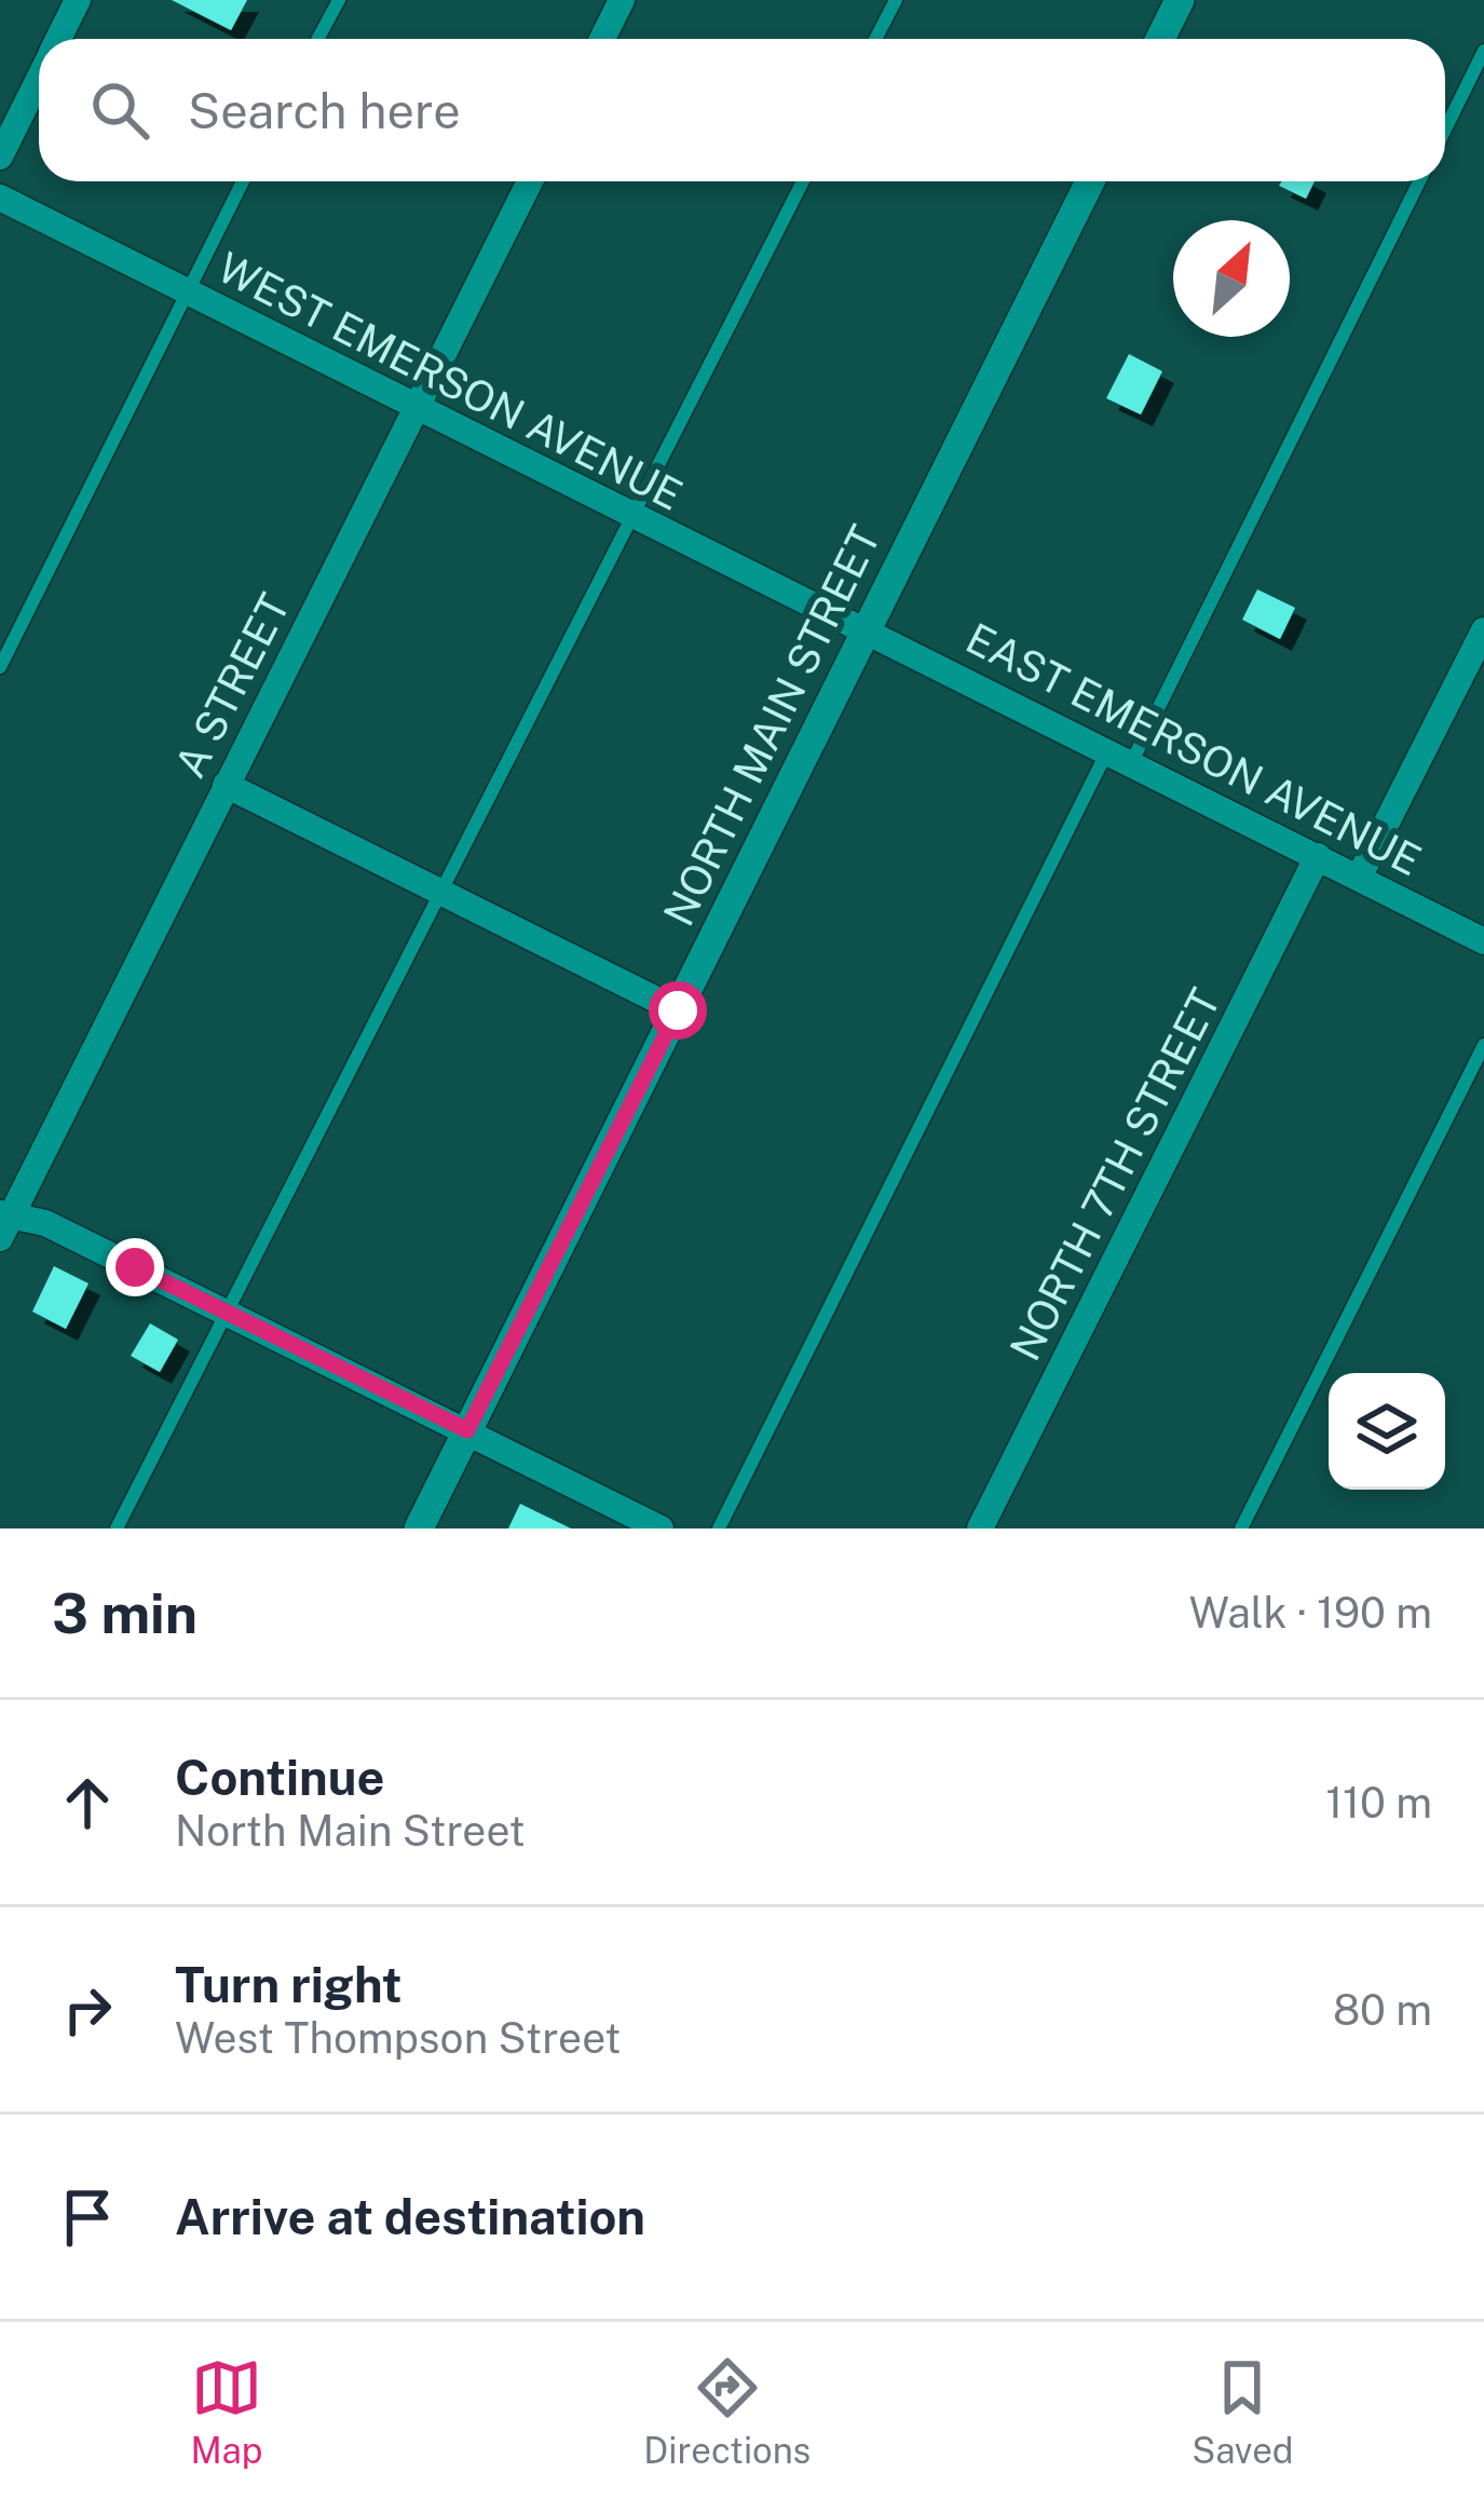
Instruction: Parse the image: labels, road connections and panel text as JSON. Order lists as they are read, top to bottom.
{
  "streets": {
    "street": [
      "WEST EMERSON AVENUE",
      "A STREET",
      "NORTH MAIN STREET",
      "EAST EMERSON AVENUE",
      "NORTH 7TH STREET"
    ]
  },
  "crossings": [
    ["WEST EMERSON AVENUE", "A STREET"],
    ["WEST EMERSON AVENUE", "NORTH MAIN STREET"],
    ["WEST EMERSON AVENUE", "EAST EMERSON AVENUE"],
    ["NORTH MAIN STREET", "EAST EMERSON AVENUE"],
    ["EAST EMERSON AVENUE", "NORTH 7TH STREET"]
  ],
  "north": "top right",
  "page": {
    "search": "Search here",
    "heading": ["3 min", "Walk · 190 m"],
    "list": [
      ["Continue", "North Main Street", "110 m"],
      ["Turn right", "West Thompson Street", "80 m"],
      "Arrive at destination"
    ],
    "nav": ["Map", "Directions", "Saved"]
  }
}
